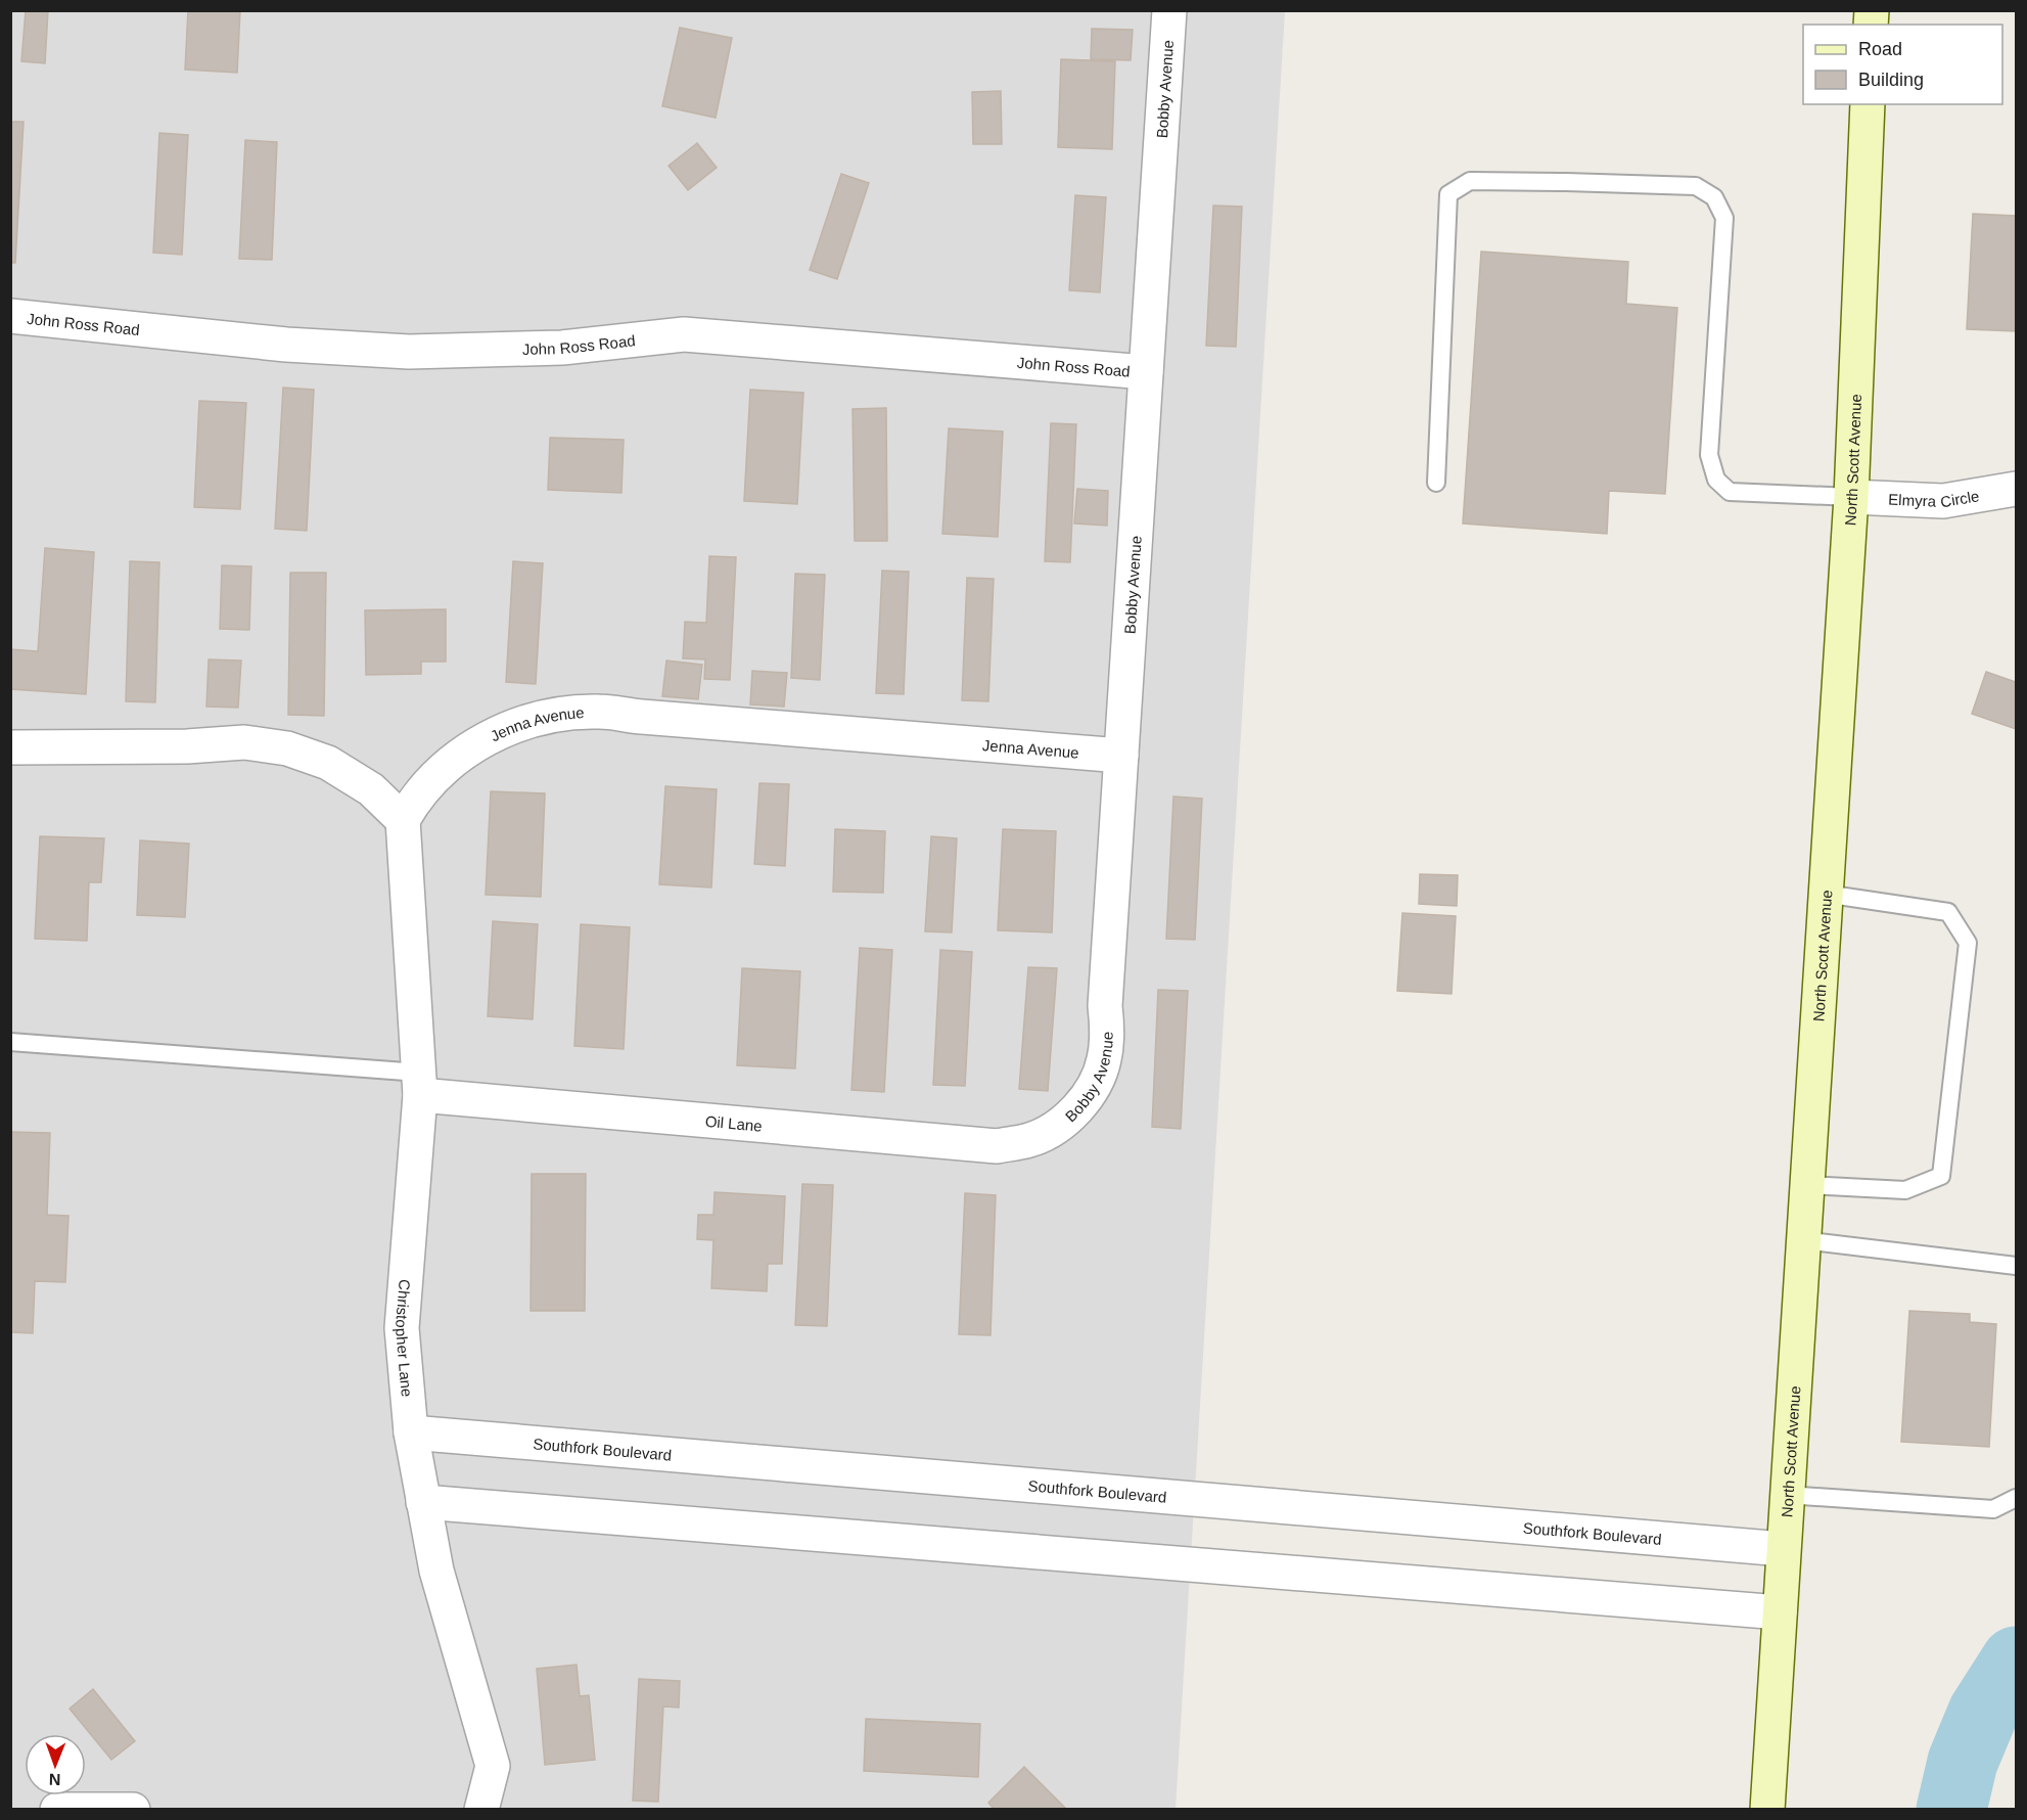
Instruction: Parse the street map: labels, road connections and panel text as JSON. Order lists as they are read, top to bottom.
{
  "streets": {
    "main road": ["North Scott Avenue"],
    "street": [
      "Bobby Avenue",
      "John Ross Road",
      "Elmyra Circle",
      "Jenna Avenue",
      "Oil Lane",
      "Christopher Lane",
      "Southfork Boulevard"
    ]
  },
  "crossings": [
    ["Bobby Avenue", "John Ross Road"],
    ["Bobby Avenue", "Jenna Avenue"],
    ["Bobby Avenue", "Oil Lane"],
    ["North Scott Avenue", "Elmyra Circle"],
    ["North Scott Avenue", "Southfork Boulevard"],
    ["Jenna Avenue", "Christopher Lane"],
    ["Oil Lane", "Christopher Lane"],
    ["Christopher Lane", "Southfork Boulevard"]
  ],
  "legend": ["Road", "Building"],
  "north": "bottom"
}
